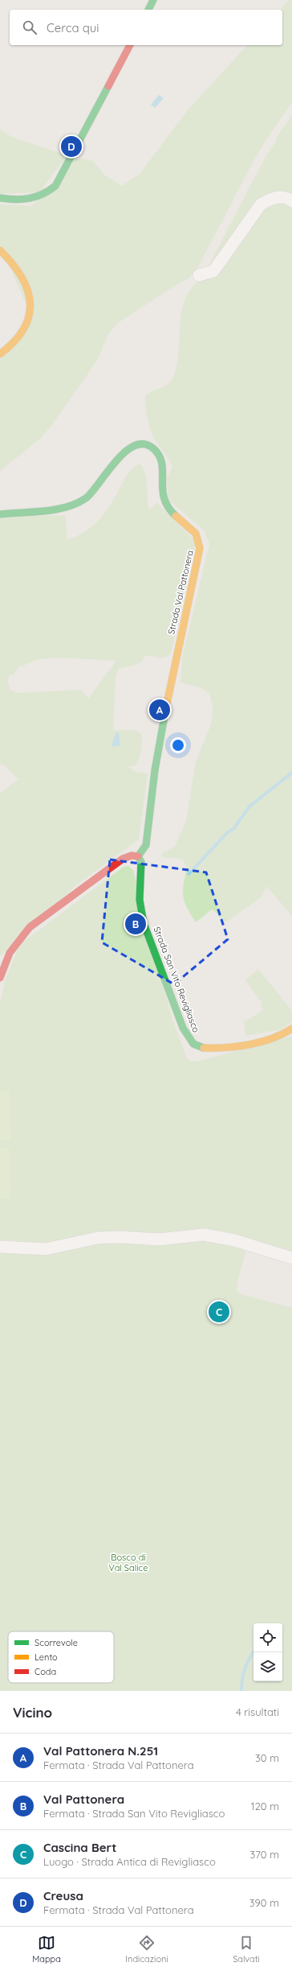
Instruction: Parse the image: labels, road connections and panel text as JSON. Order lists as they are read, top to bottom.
{
  "streets": {
    "street": ["Strada Val Pattonera", "Strada San Vito Revigliasco"]
  },
  "crossings": [
    ["Strada Val Pattonera", "Strada San Vito Revigliasco"]
  ],
  "parks": ["Bosco di Val Salice"],
  "legend": ["Scorrevole", "Lento", "Coda"],
  "page": {
    "search": "Cerca qui",
    "pins": [
      "D",
      "A",
      "B",
      "C"
    ],
    "heading": ["Vicino", "4 risultati"],
    "list": [
      {
        "mark": "A",
        "name": "Val Pattonera N.251",
        "note": "Fermata · Strada Val Pattonera",
        "value": "30 m"
      },
      {
        "mark": "B",
        "name": "Val Pattonera",
        "note": "Fermata · Strada San Vito Revigliasco",
        "value": "120 m"
      },
      {
        "mark": "C",
        "name": "Cascina Bert",
        "note": "Luogo · Strada Antica di Revigliasco",
        "value": "370 m"
      },
      {
        "mark": "D",
        "name": "Creusa",
        "note": "Fermata · Strada Val Pattonera",
        "value": "390 m"
      }
    ],
    "nav": ["Mappa", "Indicazioni", "Salvati"]
  }
}
